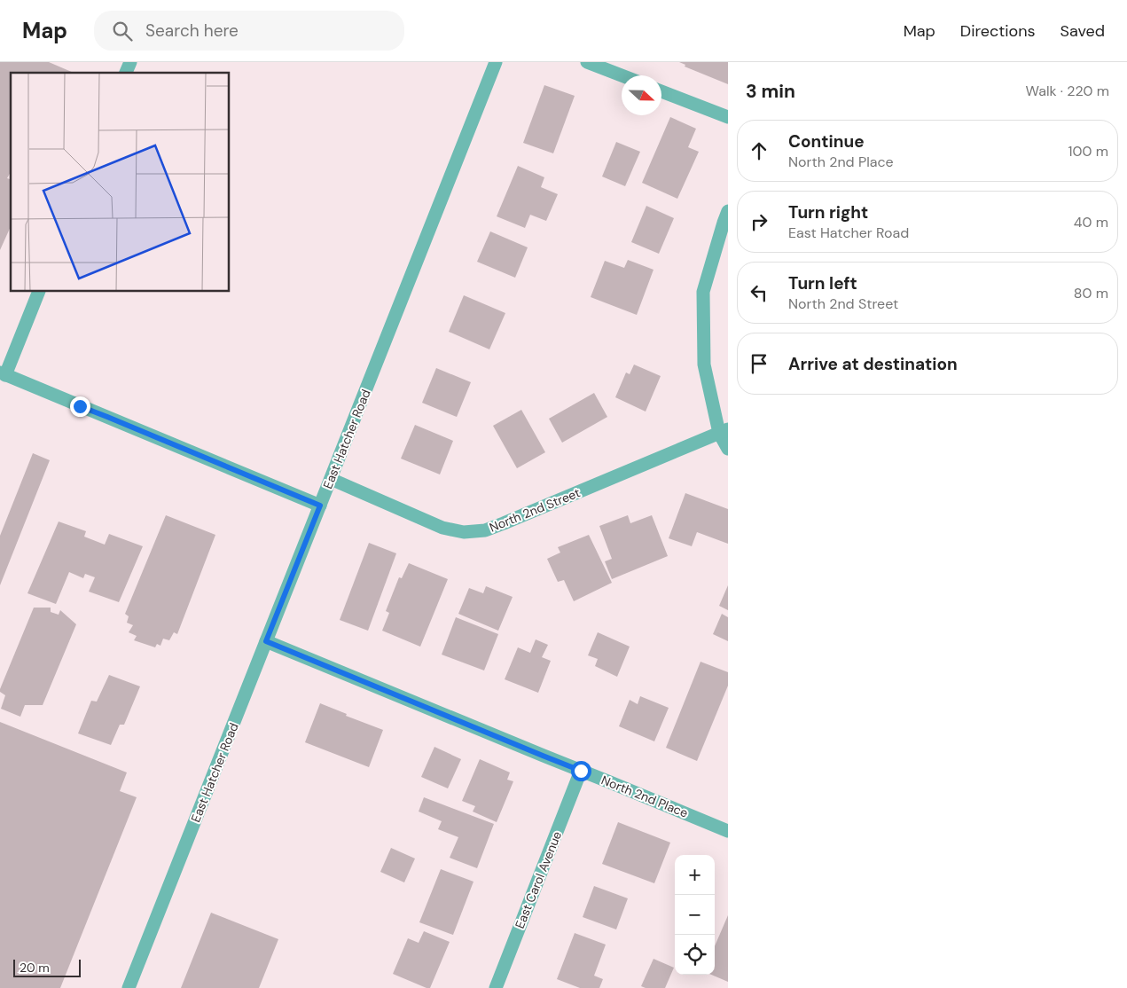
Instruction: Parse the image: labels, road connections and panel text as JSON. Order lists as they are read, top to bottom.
{
  "streets": {
    "street": [
      "East Hatcher Road",
      "North 2nd Street",
      "North 2nd Place",
      "East Carol Avenue"
    ]
  },
  "crossings": [
    ["East Hatcher Road", "North 2nd Street"],
    ["East Hatcher Road", "North 2nd Place"],
    ["North 2nd Place", "East Carol Avenue"]
  ],
  "scale_bar": "20 m",
  "north": "right",
  "page": {
    "header": "Map",
    "search": "Search here",
    "nav": ["Map", "Directions", "Saved"],
    "heading": ["3 min", "Walk · 220 m"],
    "list": [
      ["Continue", "North 2nd Place", "100 m"],
      ["Turn right", "East Hatcher Road", "40 m"],
      ["Turn left", "North 2nd Street", "80 m"],
      "Arrive at destination"
    ],
    "map_buttons": ["+", "−"],
    "scale": "20 m"
  }
}
